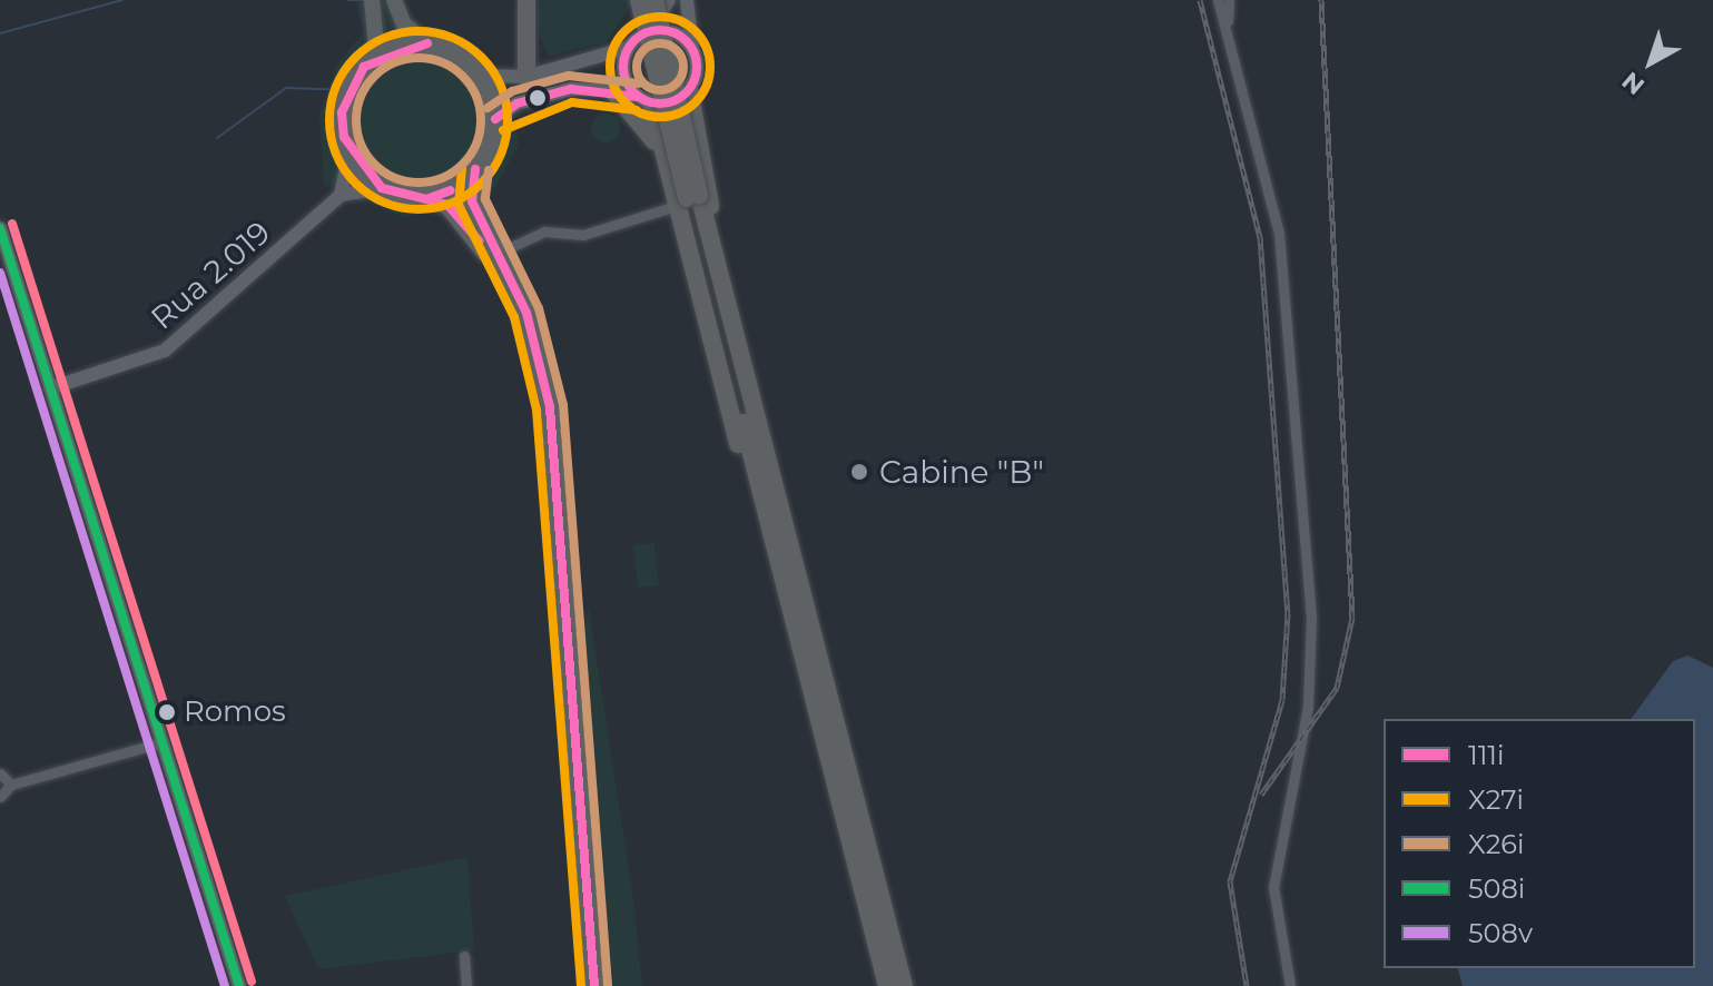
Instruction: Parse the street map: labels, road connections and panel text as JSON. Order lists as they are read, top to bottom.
{
  "streets": {
    "main road": ["Rua 2.019"]
  },
  "places": ["Cabine \"B\"", "Romos"],
  "lines": [
    "transit line X27i",
    "transit line 111i",
    "transit line X26i",
    "transit line 508i",
    "transit line 508v"
  ],
  "legend": [
    "111i",
    "X27i",
    "X26i",
    "508i",
    "508v"
  ],
  "north": "bottom left"
}
